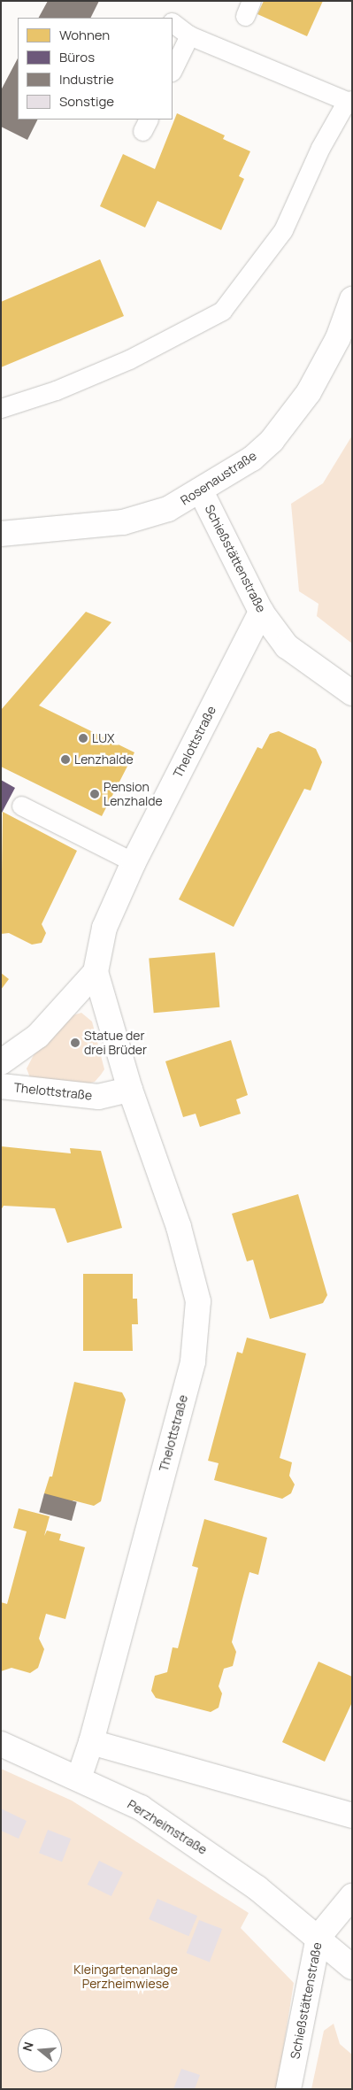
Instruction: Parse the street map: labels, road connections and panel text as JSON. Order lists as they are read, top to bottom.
{
  "streets": {
    "street": [
      "Rosenaustraße",
      "Schießstättenstraße",
      "Thelottstraße",
      "Perzheimstraße"
    ]
  },
  "crossings": [
    ["Rosenaustraße", "Schießstättenstraße"],
    ["Schießstättenstraße", "Thelottstraße"],
    ["Schießstättenstraße", "Perzheimstraße"],
    ["Thelottstraße", "Perzheimstraße"]
  ],
  "parks": ["Kleingartenanlage Perzheimwiese"],
  "places": [
    "LUX",
    "Lenzhalde",
    "Pension Lenzhalde",
    "Statue der drei Brüder"
  ],
  "legend": [
    "Wohnen",
    "Büros",
    "Industrie",
    "Sonstige"
  ],
  "north": "left"
}
